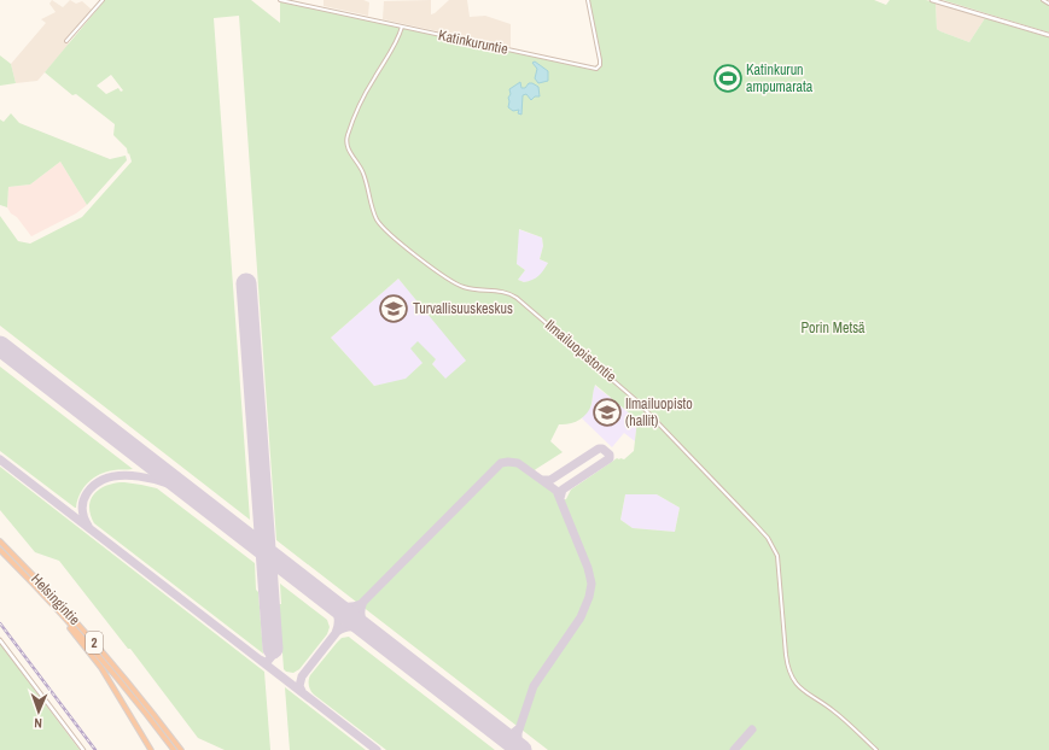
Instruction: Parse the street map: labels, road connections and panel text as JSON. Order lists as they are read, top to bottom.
{
  "streets": {
    "highway": ["Helsingintie", "2"],
    "street": ["Katinkuruntie", "Ilmailuopistontie"]
  },
  "crossings": [
    ["Katinkuruntie", "Ilmailuopistontie"]
  ],
  "parks": ["Porin Metsä"],
  "places": {
    "sports": ["Katinkurun ampumarata"],
    "school or university": ["Turvallisuuskeskus", "Ilmailuopisto (hallit)"]
  },
  "north": "bottom"
}
